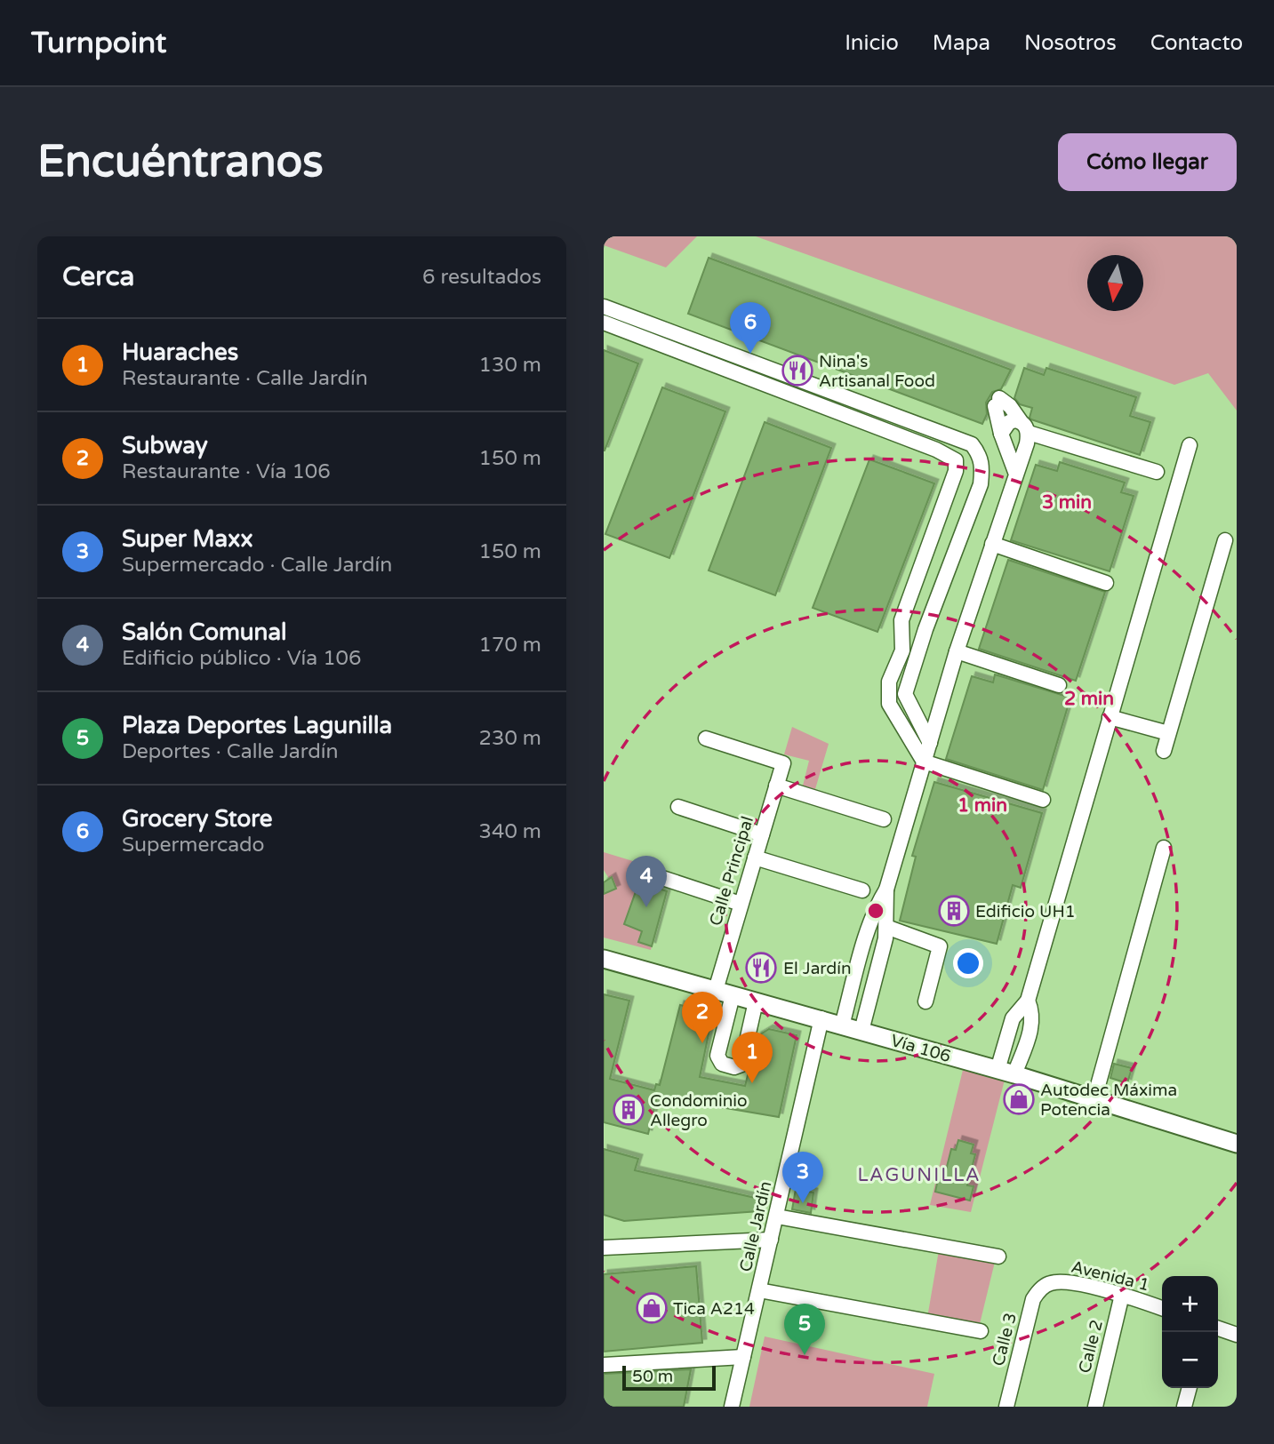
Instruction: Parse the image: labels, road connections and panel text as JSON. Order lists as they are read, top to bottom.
{
  "streets": {
    "main road": ["Vía 106"],
    "street": [
      "Calle Principal",
      "Calle Jardín",
      "Avenida 1",
      "Calle 3",
      "Calle 2"
    ]
  },
  "crossings": [
    ["Calle Principal", "Vía 106"],
    ["Vía 106", "Calle Jardín"],
    ["Avenida 1", "Calle 3"],
    ["Avenida 1", "Calle 2"]
  ],
  "districts": ["LAGUNILLA"],
  "places": {
    "restaurant": ["Nina's Artisanal Food", "El Jardín"],
    "building": ["Edificio UH1", "Condominio Allegro"],
    "shop": ["Autodec Máxima Potencia", "Tica A214"]
  },
  "scale_bar": "50 m",
  "north": "bottom",
  "page": {
    "header": "Turnpoint",
    "nav": [
      "Inicio",
      "Mapa",
      "Nosotros",
      "Contacto"
    ],
    "buttons": "Cómo llegar",
    "title": "Encuéntranos",
    "heading": ["Cerca", "6 resultados"],
    "pins": [
      "6",
      "4",
      "2",
      "1",
      "3",
      "5"
    ],
    "list": [
      {
        "mark": "1",
        "name": "Huaraches",
        "note": "Restaurante · Calle Jardín",
        "value": "130 m"
      },
      {
        "mark": "2",
        "name": "Subway",
        "note": "Restaurante · Vía 106",
        "value": "150 m"
      },
      {
        "mark": "3",
        "name": "Super Maxx",
        "note": "Supermercado · Calle Jardín",
        "value": "150 m"
      },
      {
        "mark": "4",
        "name": "Salón Comunal",
        "note": "Edificio público · Vía 106",
        "value": "170 m"
      },
      {
        "mark": "5",
        "name": "Plaza Deportes Lagunilla",
        "note": "Deportes · Calle Jardín",
        "value": "230 m"
      },
      {
        "mark": "6",
        "name": "Grocery Store",
        "note": "Supermercado",
        "value": "340 m"
      }
    ],
    "map_buttons": ["+", "−"],
    "scale": "50 m"
  },
  "rings": ["3 min", "2 min", "1 min"]
}
